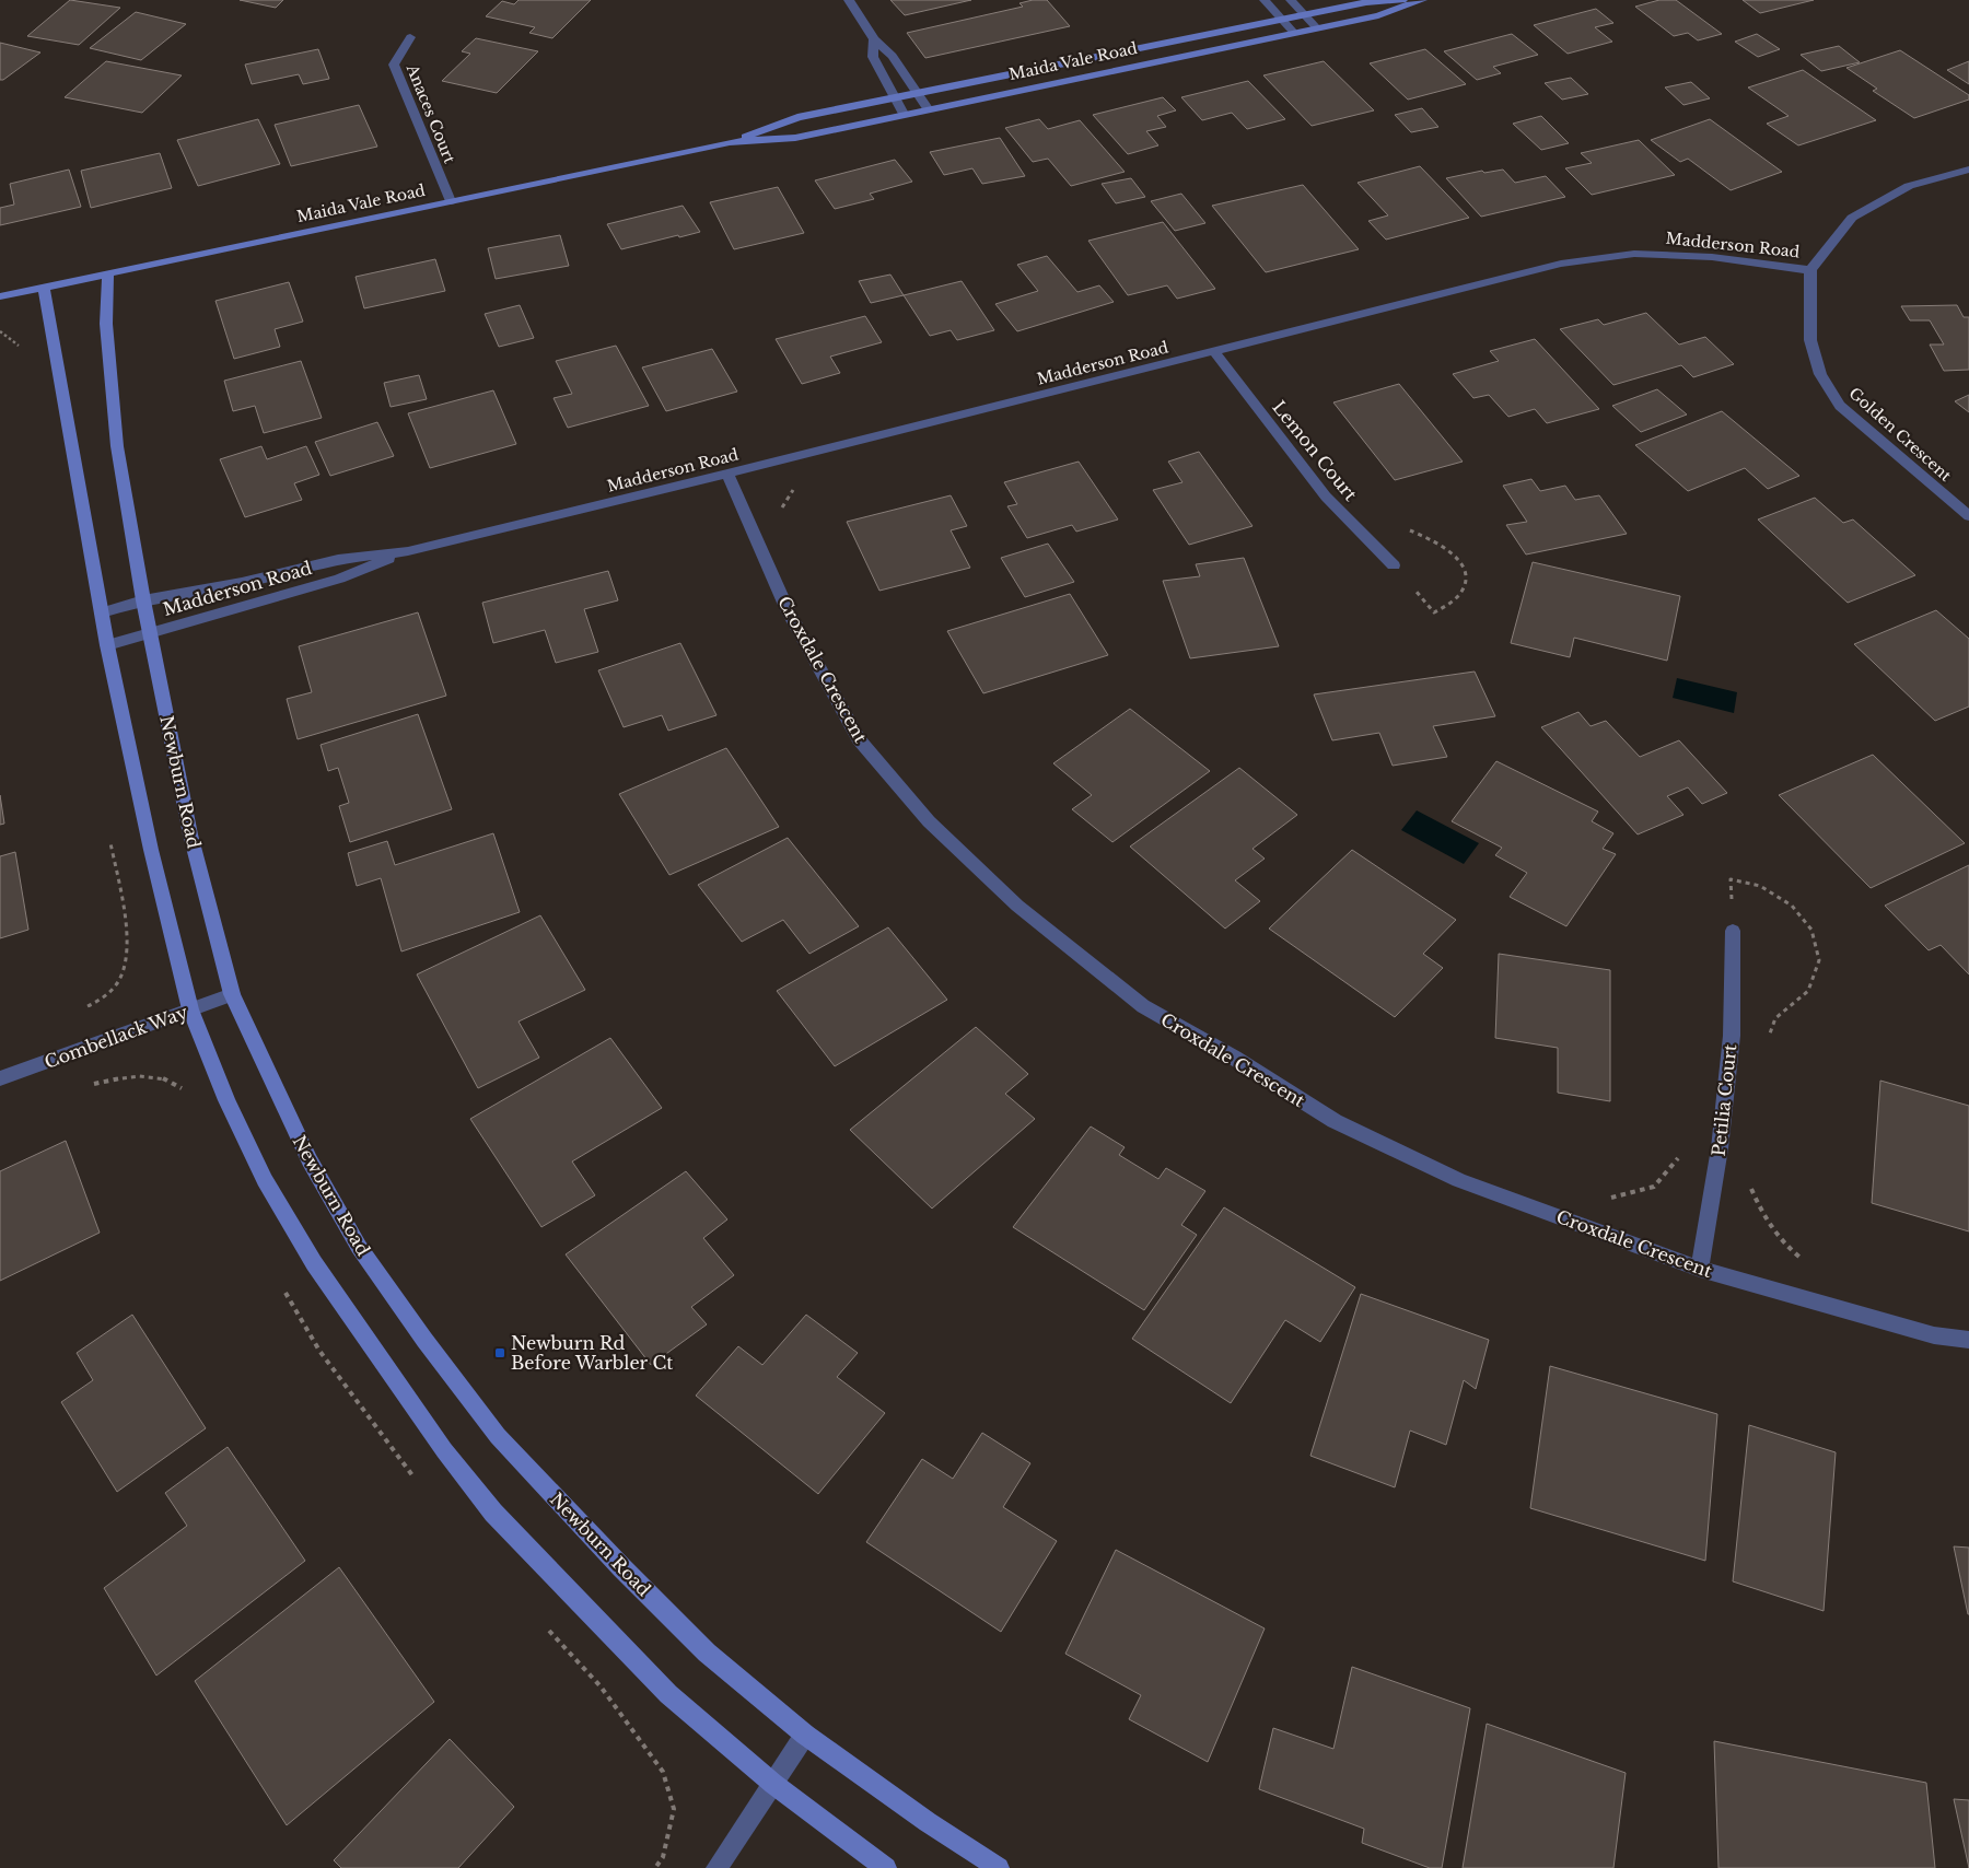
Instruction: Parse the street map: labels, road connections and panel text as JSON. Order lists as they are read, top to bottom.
{
  "streets": {
    "street": [
      "Maida Vale Road",
      "Anaces Court",
      "Madderson Road",
      "Golden Crescent",
      "Lemon Court",
      "Croxdale Crescent",
      "Newburn Road",
      "Combellack Way",
      "Petilia Court"
    ]
  },
  "crossings": [
    ["Maida Vale Road", "Anaces Court"],
    ["Maida Vale Road", "Newburn Road"],
    ["Madderson Road", "Golden Crescent"],
    ["Madderson Road", "Lemon Court"],
    ["Madderson Road", "Croxdale Crescent"],
    ["Madderson Road", "Newburn Road"],
    ["Croxdale Crescent", "Petilia Court"],
    ["Newburn Road", "Combellack Way"]
  ],
  "places": {
    "transit": ["Newburn Rd Before Warbler Ct"]
  }
}
